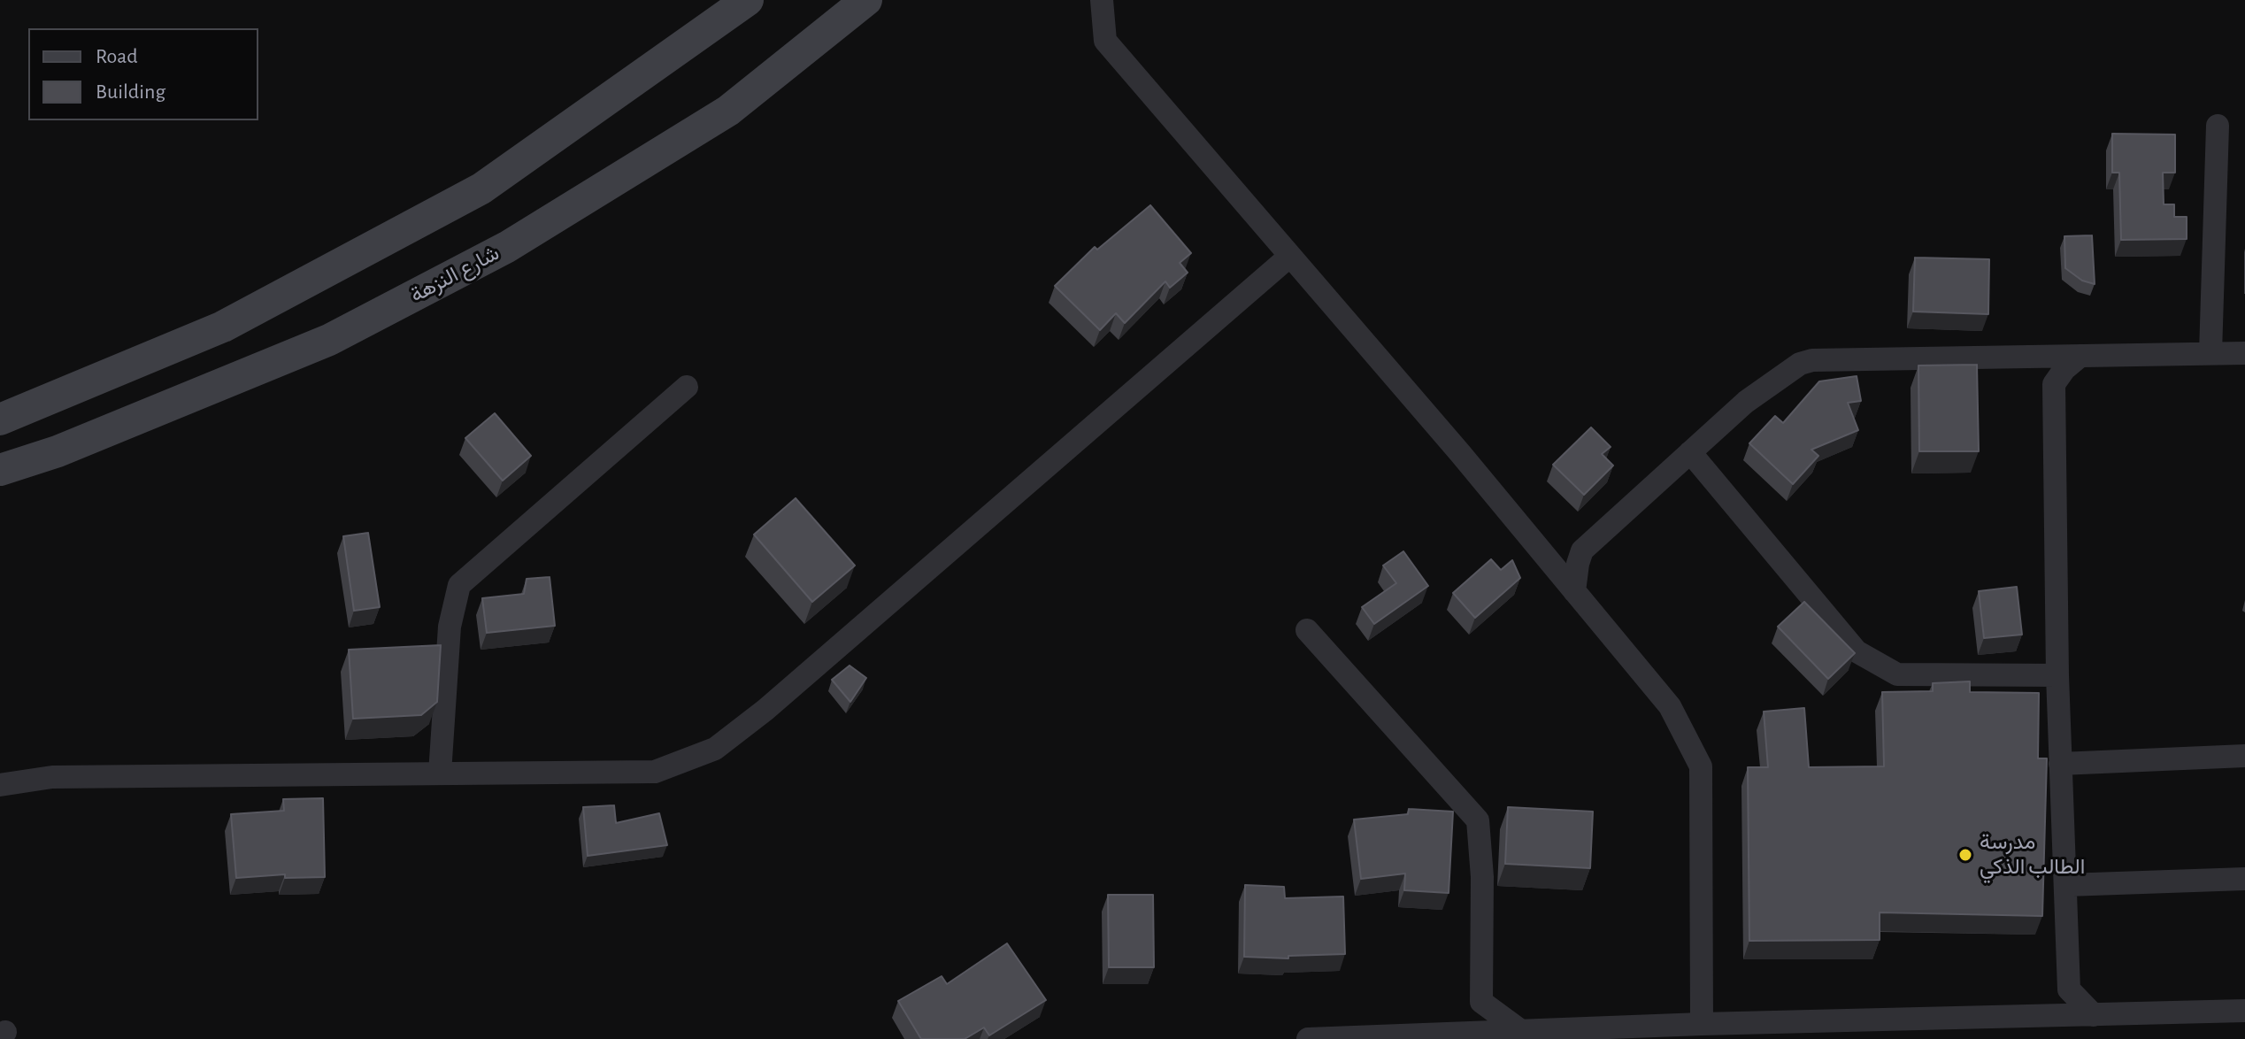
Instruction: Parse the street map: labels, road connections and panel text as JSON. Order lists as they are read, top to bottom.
{
  "streets": {
    "main road": ["شارع النزهة"]
  },
  "places": ["مدرسة الطالب الذكي"],
  "legend": ["Road", "Building"]
}
